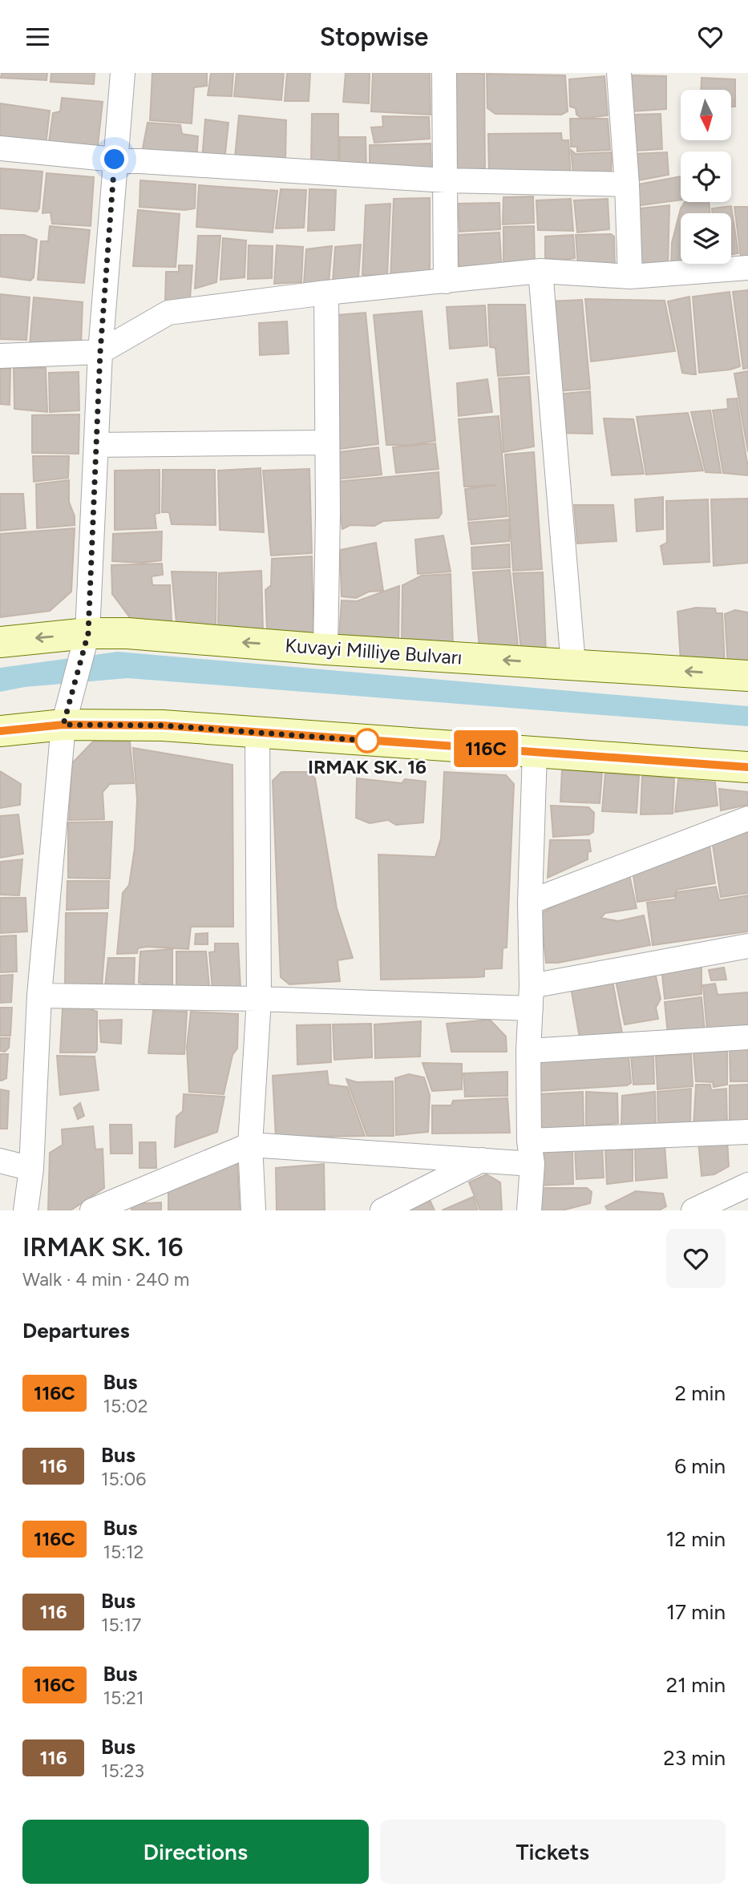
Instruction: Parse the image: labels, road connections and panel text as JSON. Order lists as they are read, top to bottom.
{
  "streets": {
    "main road": ["Kuvayi Milliye Bulvarı"]
  },
  "places": ["IRMAK SK. 16"],
  "lines": ["bus line 116C"],
  "north": "bottom",
  "page": {
    "header": "Stopwise",
    "on_map": "116C",
    "heading": [
      ["IRMAK SK. 16", "Walk · 4 min · 240 m"],
      "Departures"
    ],
    "list": [
      {
        "mark": "116C",
        "name": "Bus",
        "note": "15:02",
        "value": "2 min"
      },
      {
        "mark": "116",
        "name": "Bus",
        "note": "15:06",
        "value": "6 min"
      },
      {
        "mark": "116C",
        "name": "Bus",
        "note": "15:12",
        "value": "12 min"
      },
      {
        "mark": "116",
        "name": "Bus",
        "note": "15:17",
        "value": "17 min"
      },
      {
        "mark": "116C",
        "name": "Bus",
        "note": "15:21",
        "value": "21 min"
      },
      {
        "mark": "116",
        "name": "Bus",
        "note": "15:23",
        "value": "23 min"
      }
    ],
    "buttons": ["Directions", "Tickets"]
  }
}
